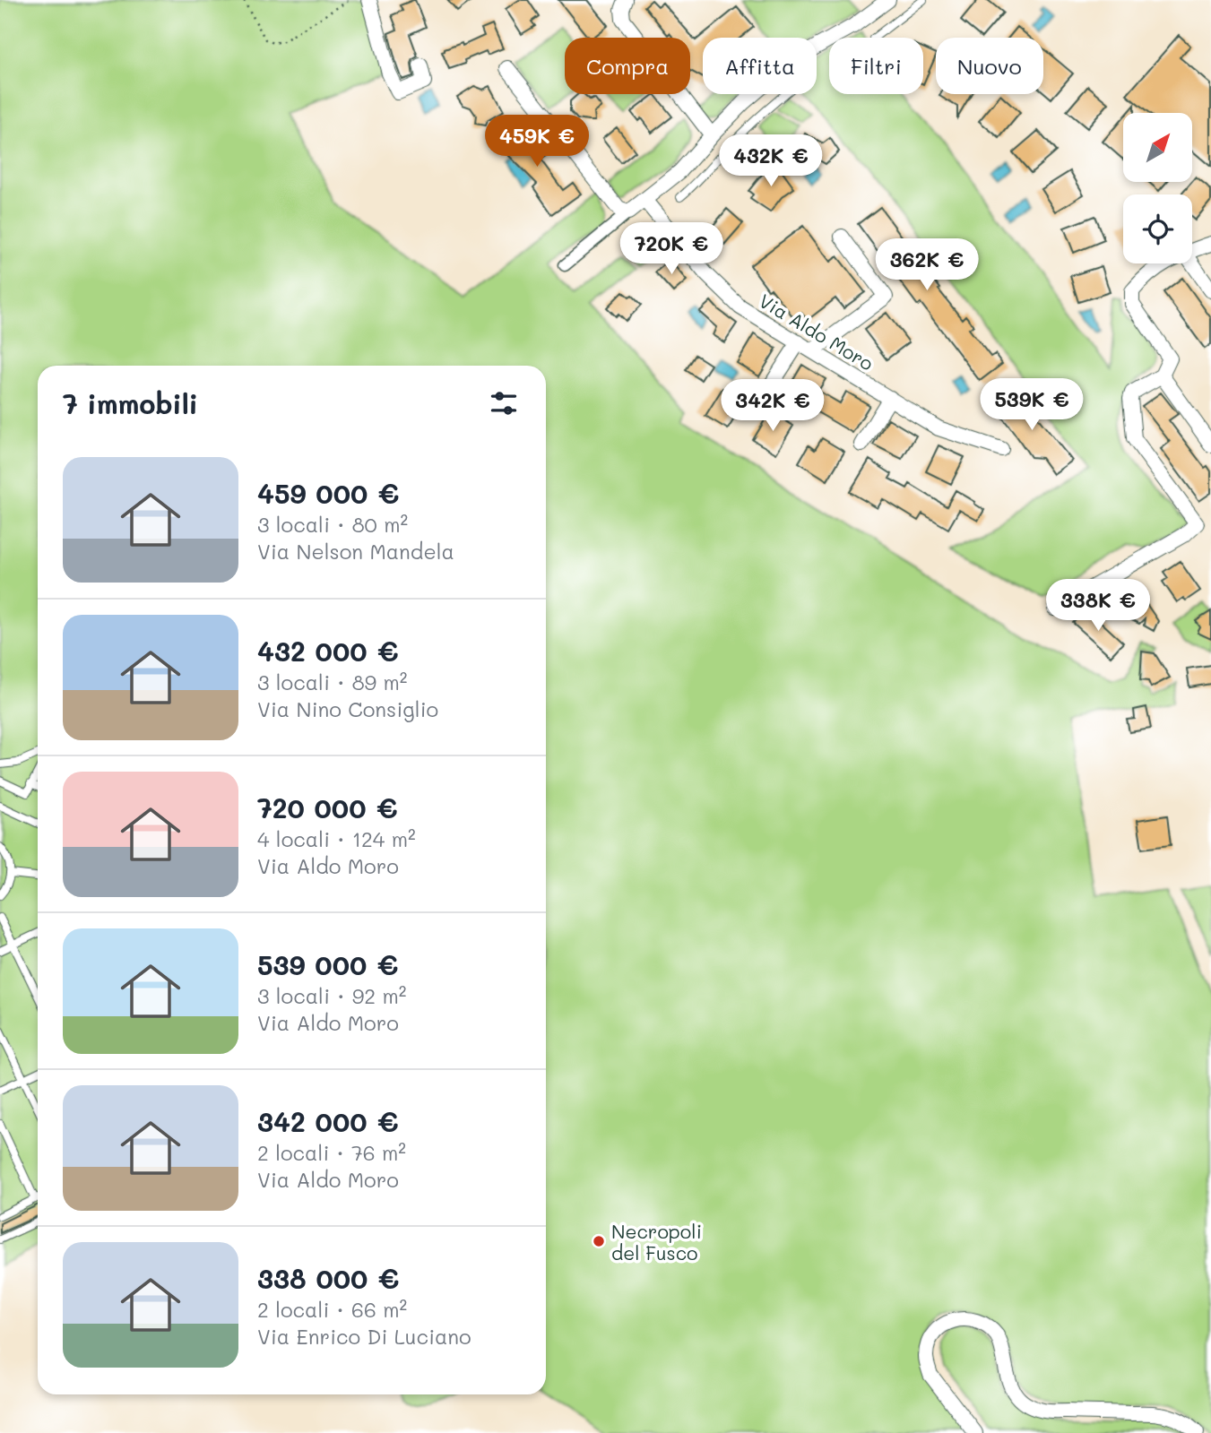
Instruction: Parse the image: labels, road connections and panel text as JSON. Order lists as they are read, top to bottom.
{
  "streets": {
    "street": ["Via Aldo Moro"]
  },
  "places": ["Necropoli del Fusco"],
  "north": "top right",
  "page": {
    "chip": [
      "Compra",
      "Affitta",
      "Filtri",
      "Nuovo"
    ],
    "price": [
      "459K €",
      "432K €",
      "720K €",
      "362K €",
      "539K €",
      "342K €",
      "338K €"
    ],
    "heading": "7 immobili",
    "list": [
      {
        "name": "459 000 €",
        "note": "3 locali · 80 m² · Via Nelson Mandela"
      },
      {
        "name": "432 000 €",
        "note": "3 locali · 89 m² · Via Nino Consiglio"
      },
      {
        "name": "720 000 €",
        "note": "4 locali · 124 m² · Via Aldo Moro"
      },
      {
        "name": "539 000 €",
        "note": "3 locali · 92 m² · Via Aldo Moro"
      },
      {
        "name": "342 000 €",
        "note": "2 locali · 76 m² · Via Aldo Moro"
      },
      {
        "name": "338 000 €",
        "note": "2 locali · 66 m² · Via Enrico Di Luciano"
      }
    ]
  }
}
